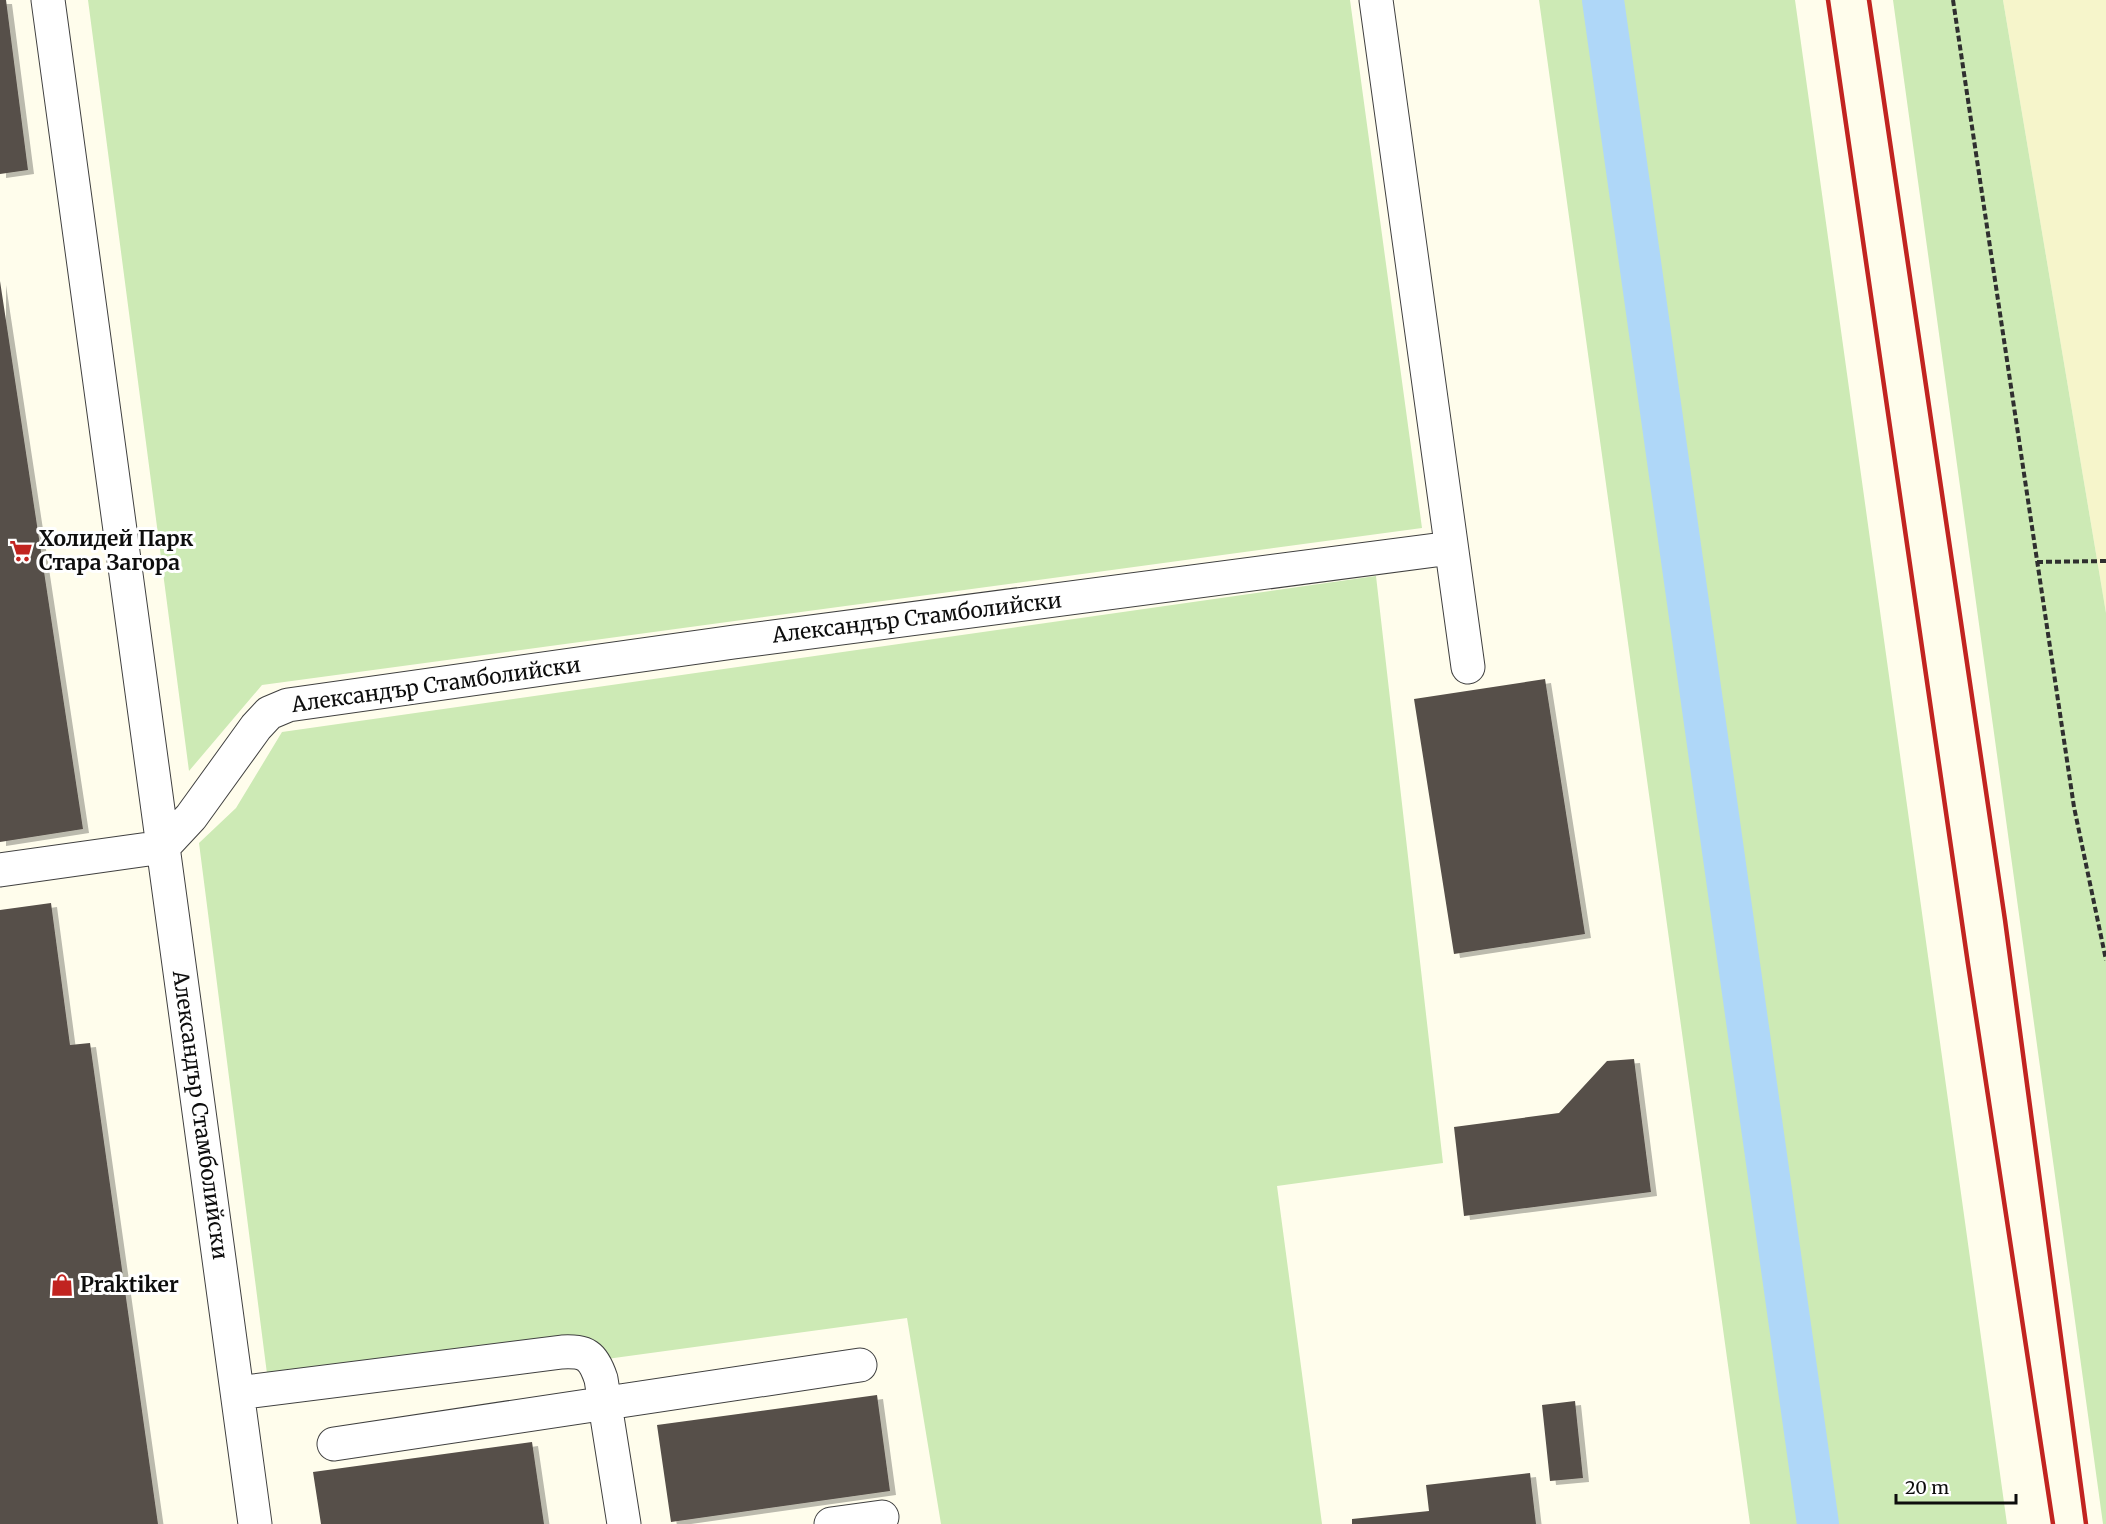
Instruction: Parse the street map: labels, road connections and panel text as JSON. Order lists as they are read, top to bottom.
{
  "streets": {
    "street": ["Александър Стамболийски"]
  },
  "places": {
    "supermarket": ["Холидей Парк Стара Загора"],
    "shop": ["Praktiker"]
  },
  "scale_bar": "20 m"
}
